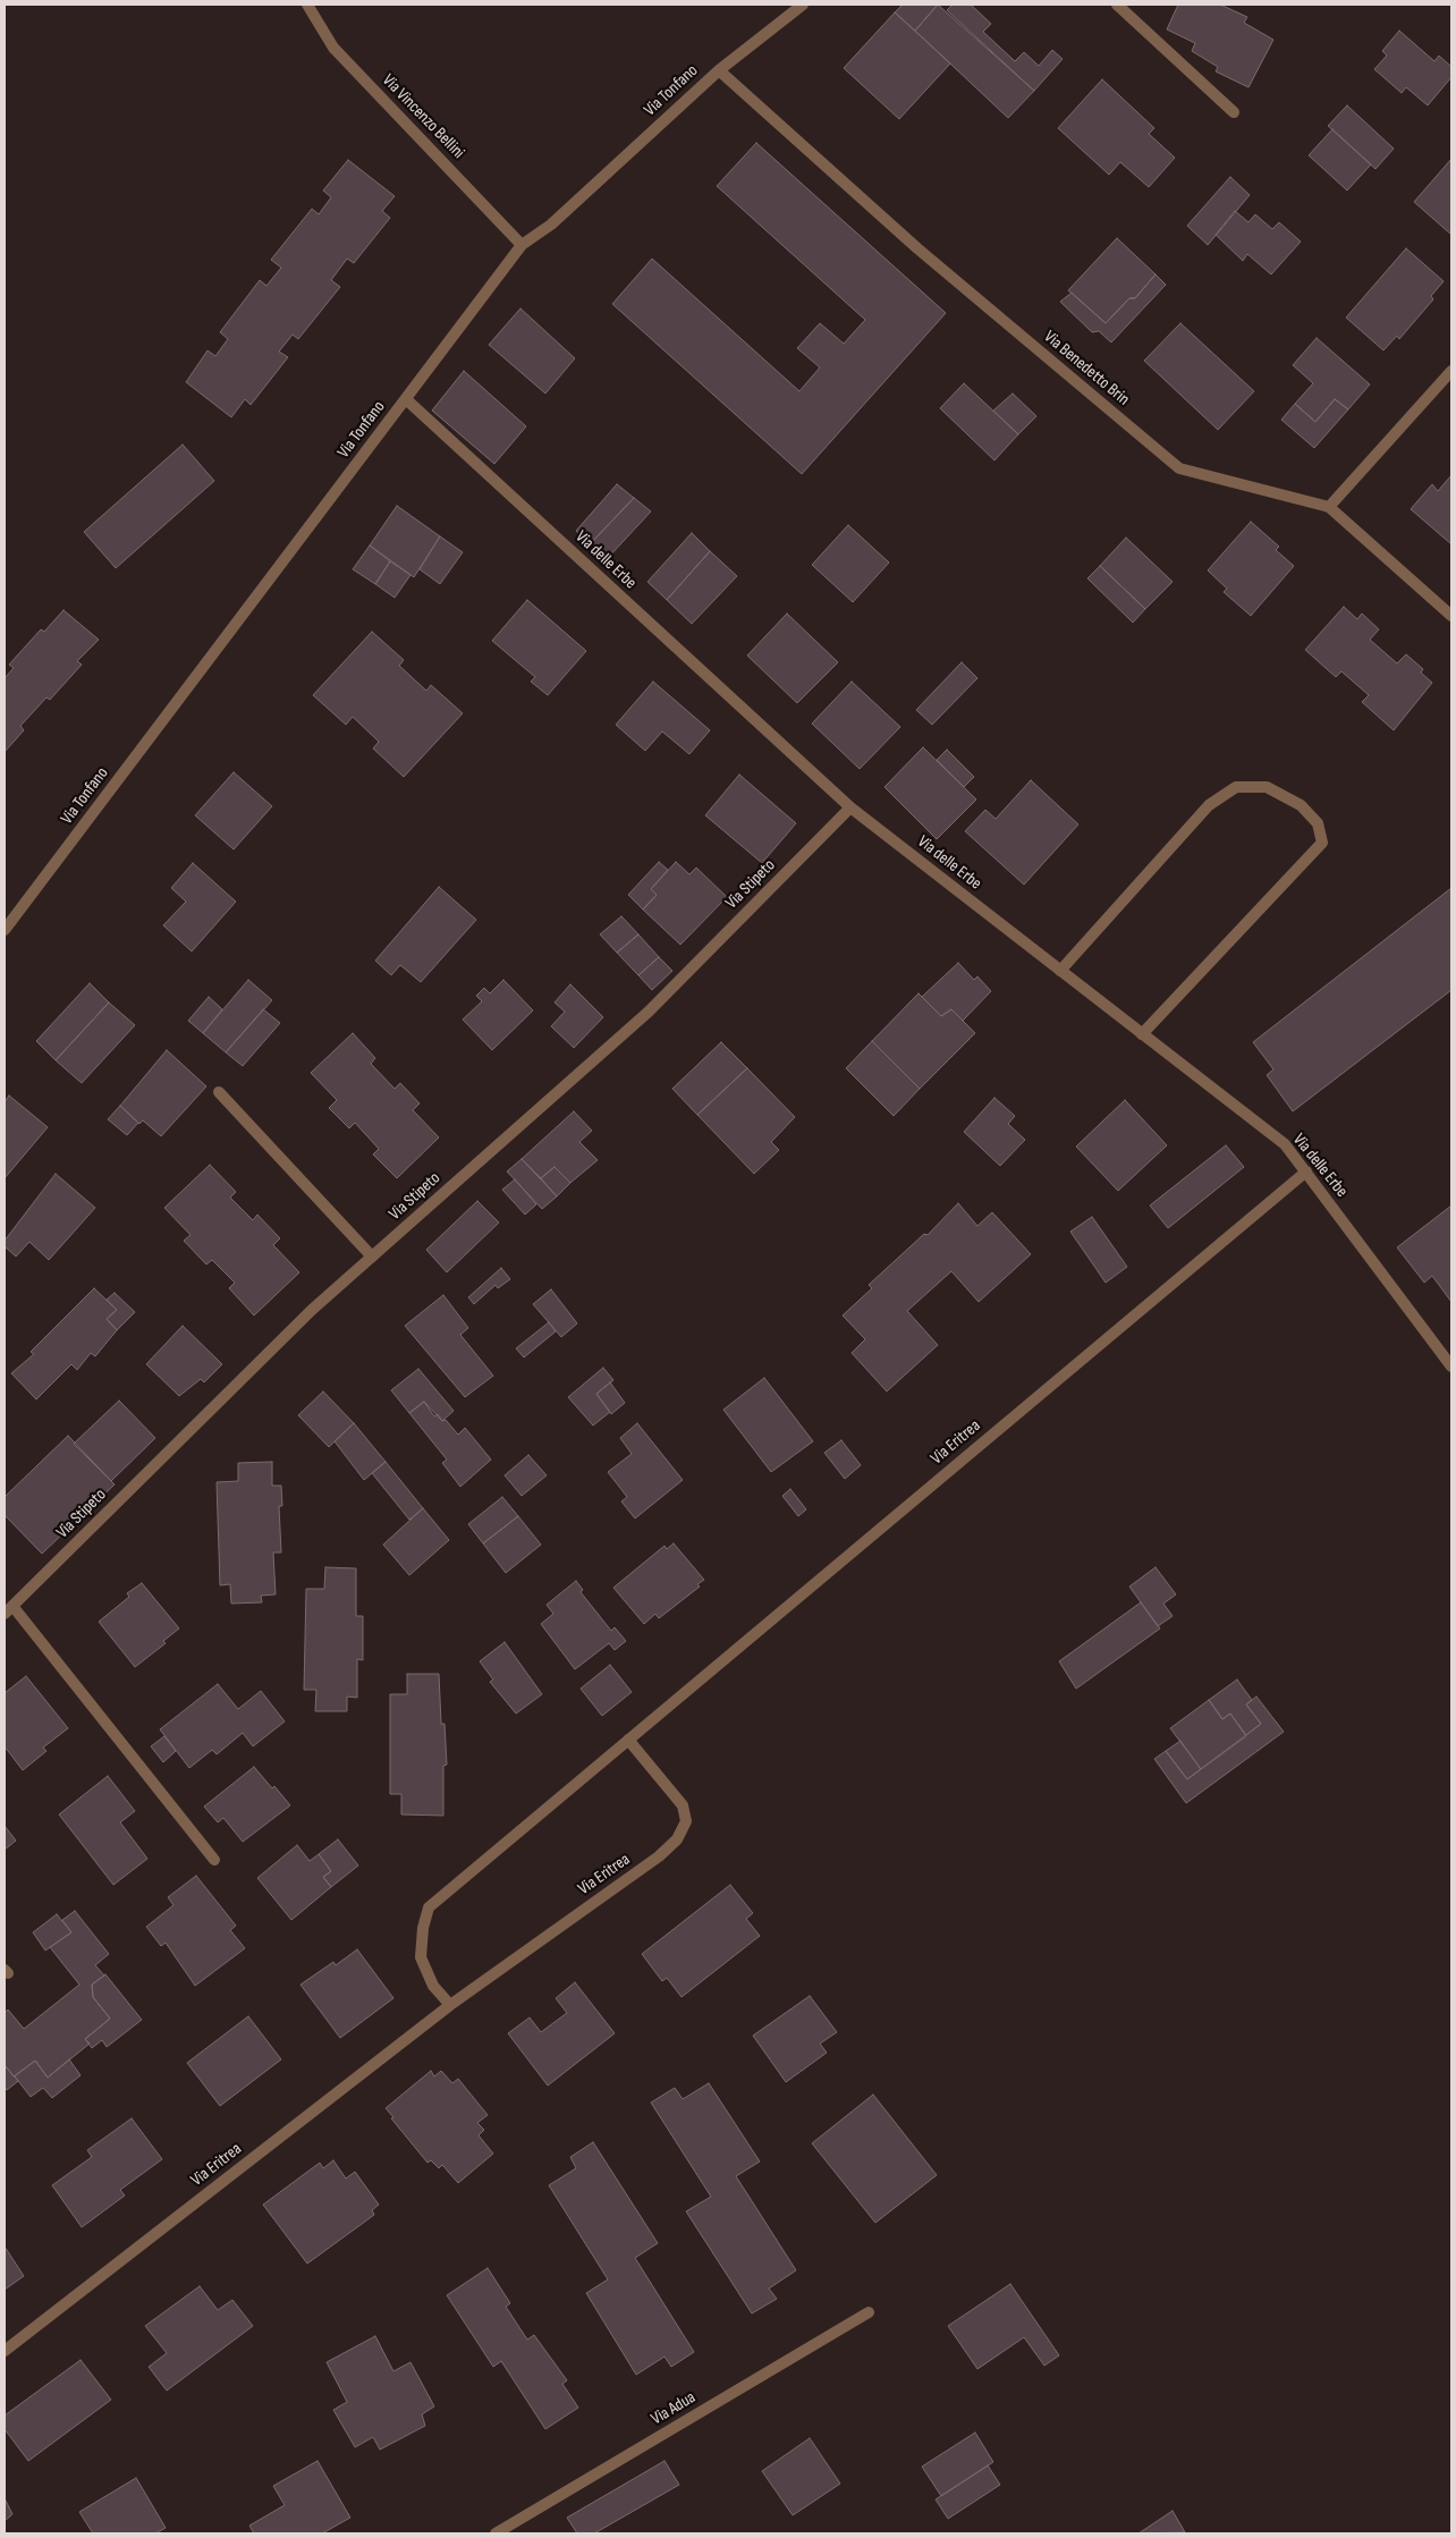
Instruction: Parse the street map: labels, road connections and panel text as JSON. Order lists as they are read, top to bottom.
{
  "streets": {
    "street": [
      "Via Tonfano",
      "Via Vincenzo Bellini",
      "Via Benedetto Brin",
      "Via delle Erbe",
      "Via Stipeto",
      "Via Eritrea",
      "Via Adua"
    ]
  },
  "crossings": [
    ["Via Tonfano", "Via Vincenzo Bellini"],
    ["Via Tonfano", "Via Benedetto Brin"],
    ["Via Tonfano", "Via delle Erbe"],
    ["Via delle Erbe", "Via Stipeto"],
    ["Via delle Erbe", "Via Eritrea"]
  ]
}
